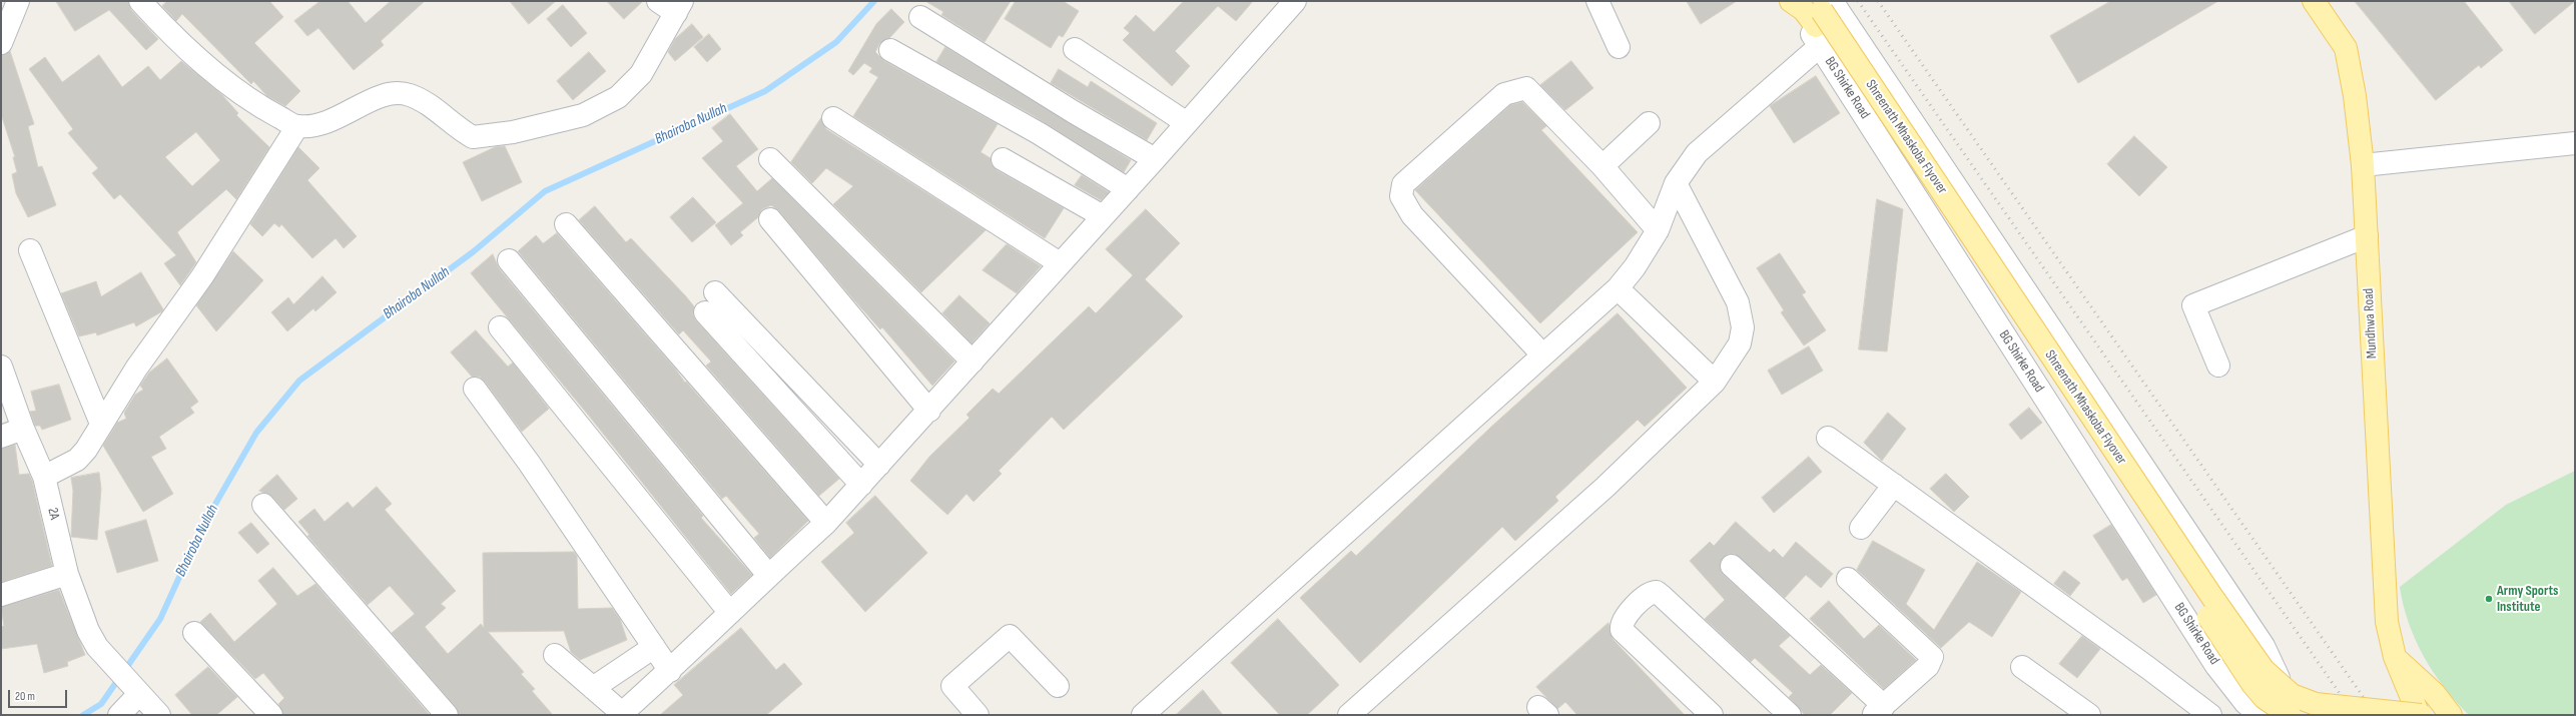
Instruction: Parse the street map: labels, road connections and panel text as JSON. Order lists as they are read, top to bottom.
{
  "streets": {
    "main road": ["Shreenath Mhaskoba Flyover", "Mundhwa Road"],
    "street": ["BG Shirke Road", "2A"]
  },
  "crossings": [
    ["BG Shirke Road", "Shreenath Mhaskoba Flyover"],
    ["Shreenath Mhaskoba Flyover", "Mundhwa Road"]
  ],
  "water": ["Bhairoba Nullah"],
  "places": ["Army Sports Institute"],
  "scale_bar": "20 m"
}
